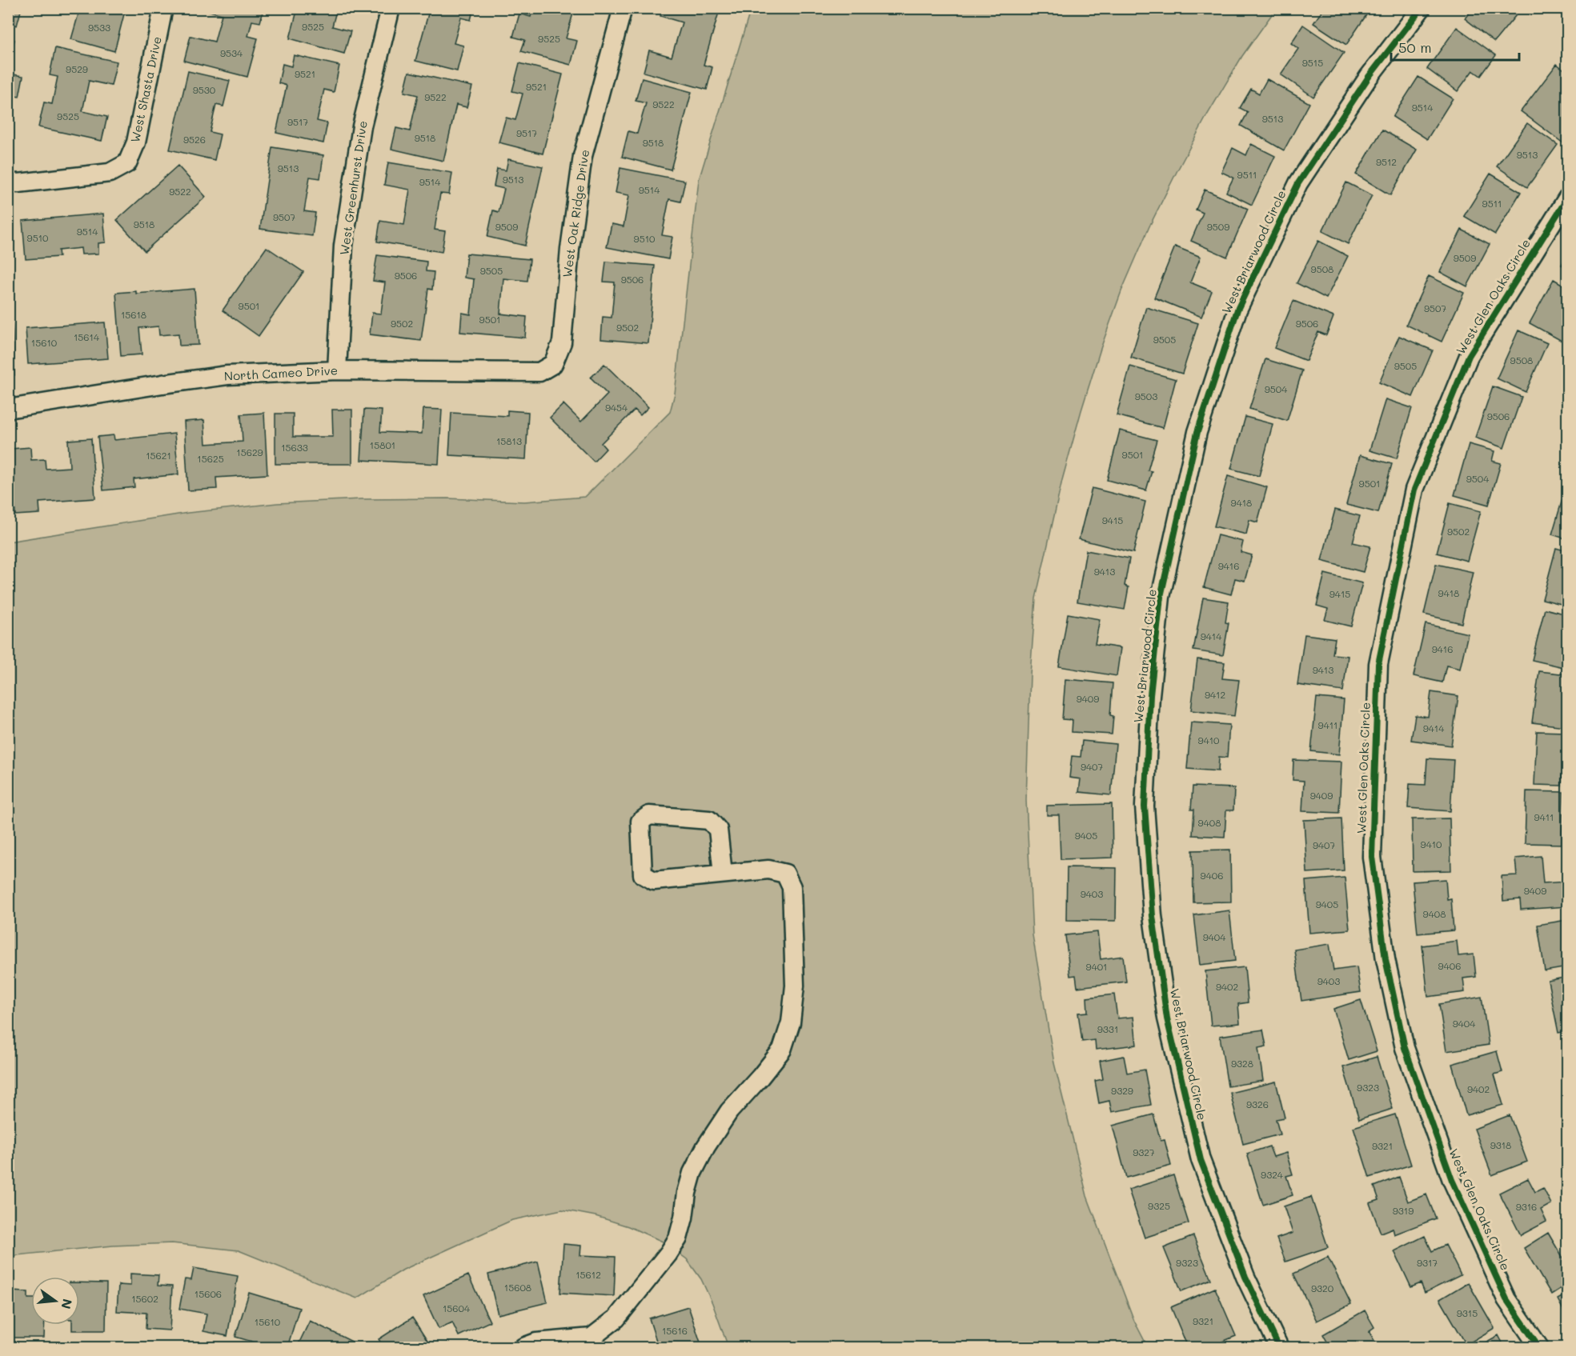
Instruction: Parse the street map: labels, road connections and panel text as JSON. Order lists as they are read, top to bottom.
{
  "streets": {
    "street": [
      "West Shasta Drive",
      "West Greenhurst Drive",
      "West Oak Ridge Drive",
      "West Briarwood Circle",
      "West Glen Oaks Circle",
      "North Cameo Drive"
    ]
  },
  "crossings": [
    ["West Greenhurst Drive", "North Cameo Drive"],
    ["West Oak Ridge Drive", "North Cameo Drive"]
  ],
  "house_numbers": [
    "9525",
    "9533",
    "9525",
    "9534",
    "9515",
    "9529",
    "9521",
    "9521",
    "9530",
    "9522",
    "9522",
    "9514",
    "9525",
    "9513",
    "9517",
    "9517",
    "9518",
    "9526",
    "9518",
    "9513",
    "9512",
    "9513",
    "9511",
    "9513",
    "9514",
    "9514",
    "9522",
    "9511",
    "9507",
    "9518",
    "9509",
    "9509",
    "9514",
    "9510",
    "9510",
    "9509",
    "9508",
    "9505",
    "9506",
    "9506",
    "9501",
    "9507",
    "15618",
    "9501",
    "9502",
    "9506",
    "9502",
    "15614",
    "9505",
    "15610",
    "9508",
    "9505",
    "9504",
    "9503",
    "9454",
    "9506",
    "15813",
    "15801",
    "15633",
    "15629",
    "9501",
    "15621",
    "15625",
    "9504",
    "9501",
    "9418",
    "9415",
    "9502",
    "9416",
    "9413",
    "9418",
    "9415",
    "9414",
    "9416",
    "9413",
    "9412",
    "9409",
    "9411",
    "9414",
    "9410",
    "9407",
    "9409",
    "9411",
    "9408",
    "9405",
    "9410",
    "9407",
    "9406",
    "9409",
    "9403",
    "9405",
    "9408",
    "9404",
    "9406",
    "9401",
    "9403",
    "9402",
    "9404",
    "9331",
    "9328",
    "9323",
    "9402",
    "9329",
    "9326",
    "9318",
    "9321",
    "9327",
    "9324",
    "9325",
    "9316",
    "9319",
    "9323",
    "9317",
    "15612",
    "15608",
    "9320",
    "15606",
    "15602",
    "15604",
    "9315",
    "9321",
    "15610",
    "15616"
  ],
  "scale_bar": "50 m",
  "north": "right"
}
